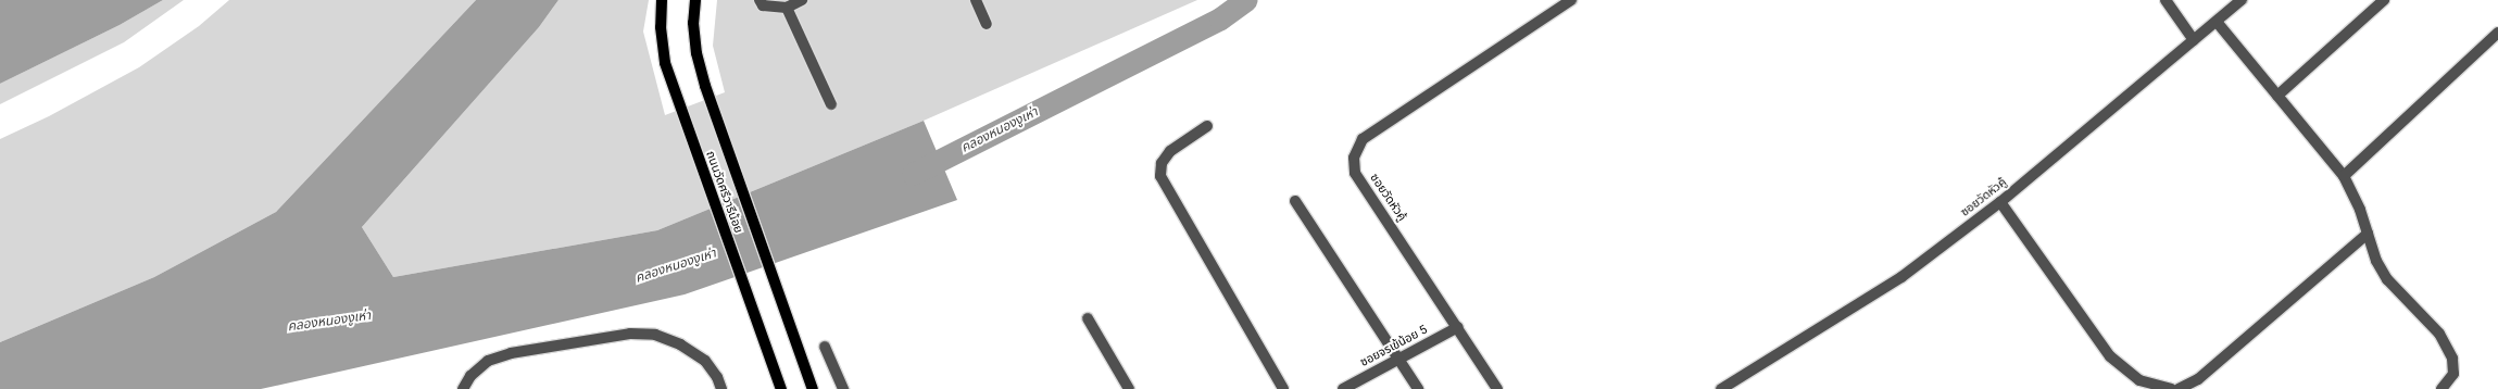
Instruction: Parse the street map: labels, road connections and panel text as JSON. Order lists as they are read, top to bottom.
{
  "streets": {
    "main road": ["ถนนวัดศรีวารีน้อย"],
    "street": ["ซอยวัดหัวคู้", "ซอยจรเข้น้อย 5"]
  },
  "crossings": [
    ["ซอยวัดหัวคู้", "ซอยจรเข้น้อย 5"]
  ],
  "water": ["คลองหนองงูเห่า"]
}
